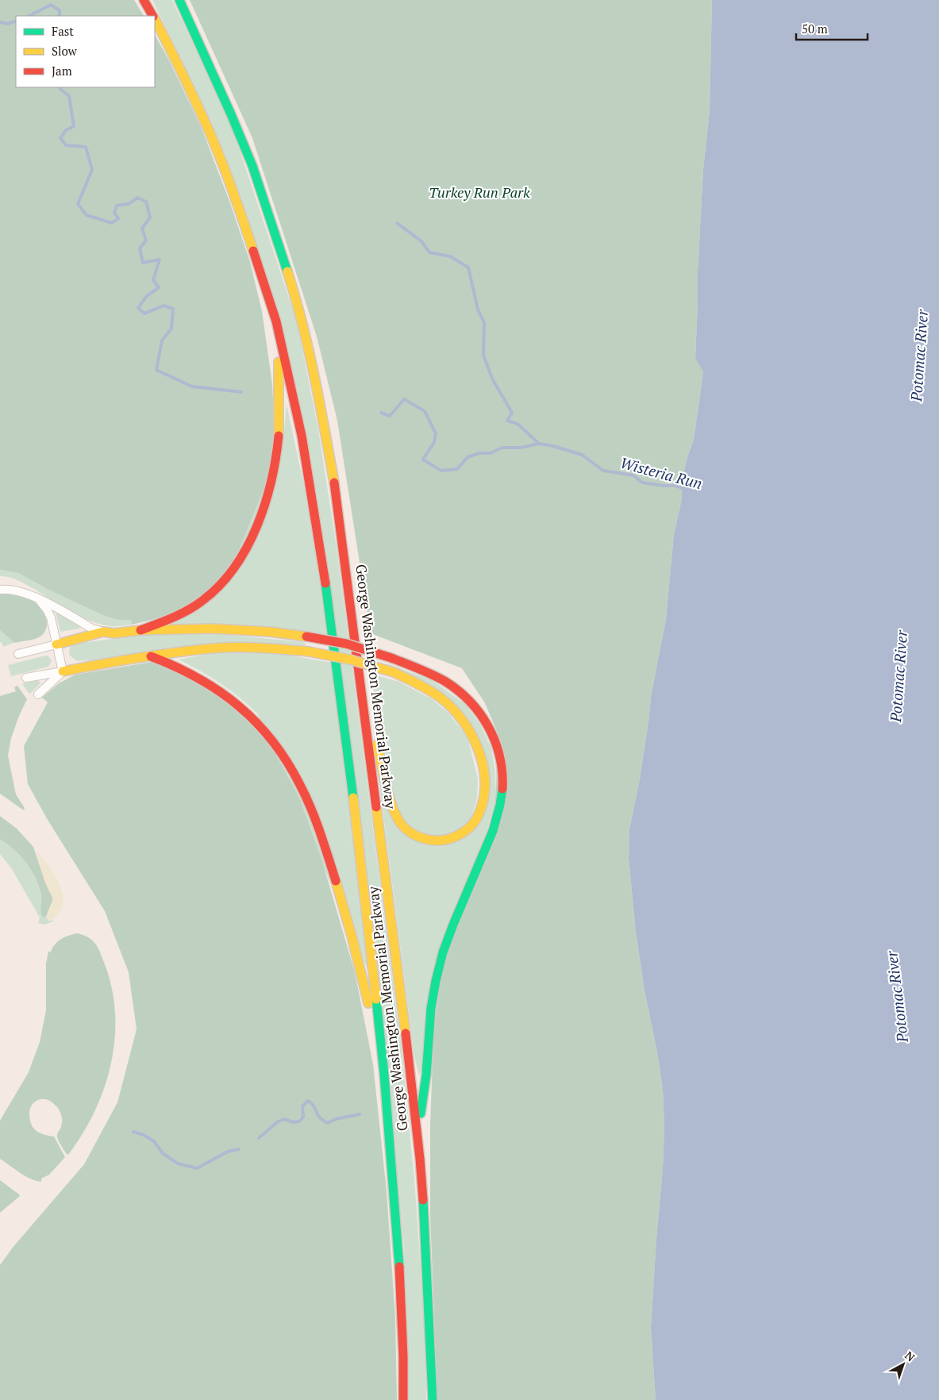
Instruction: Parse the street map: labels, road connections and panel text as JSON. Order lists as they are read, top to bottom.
{
  "streets": {
    "highway": ["George Washington Memorial Parkway"]
  },
  "water": ["Potomac River", "Wisteria Run"],
  "parks": ["Turkey Run Park"],
  "legend": ["Fast", "Slow", "Jam"],
  "scale_bar": "50 m",
  "north": "top right"
}
